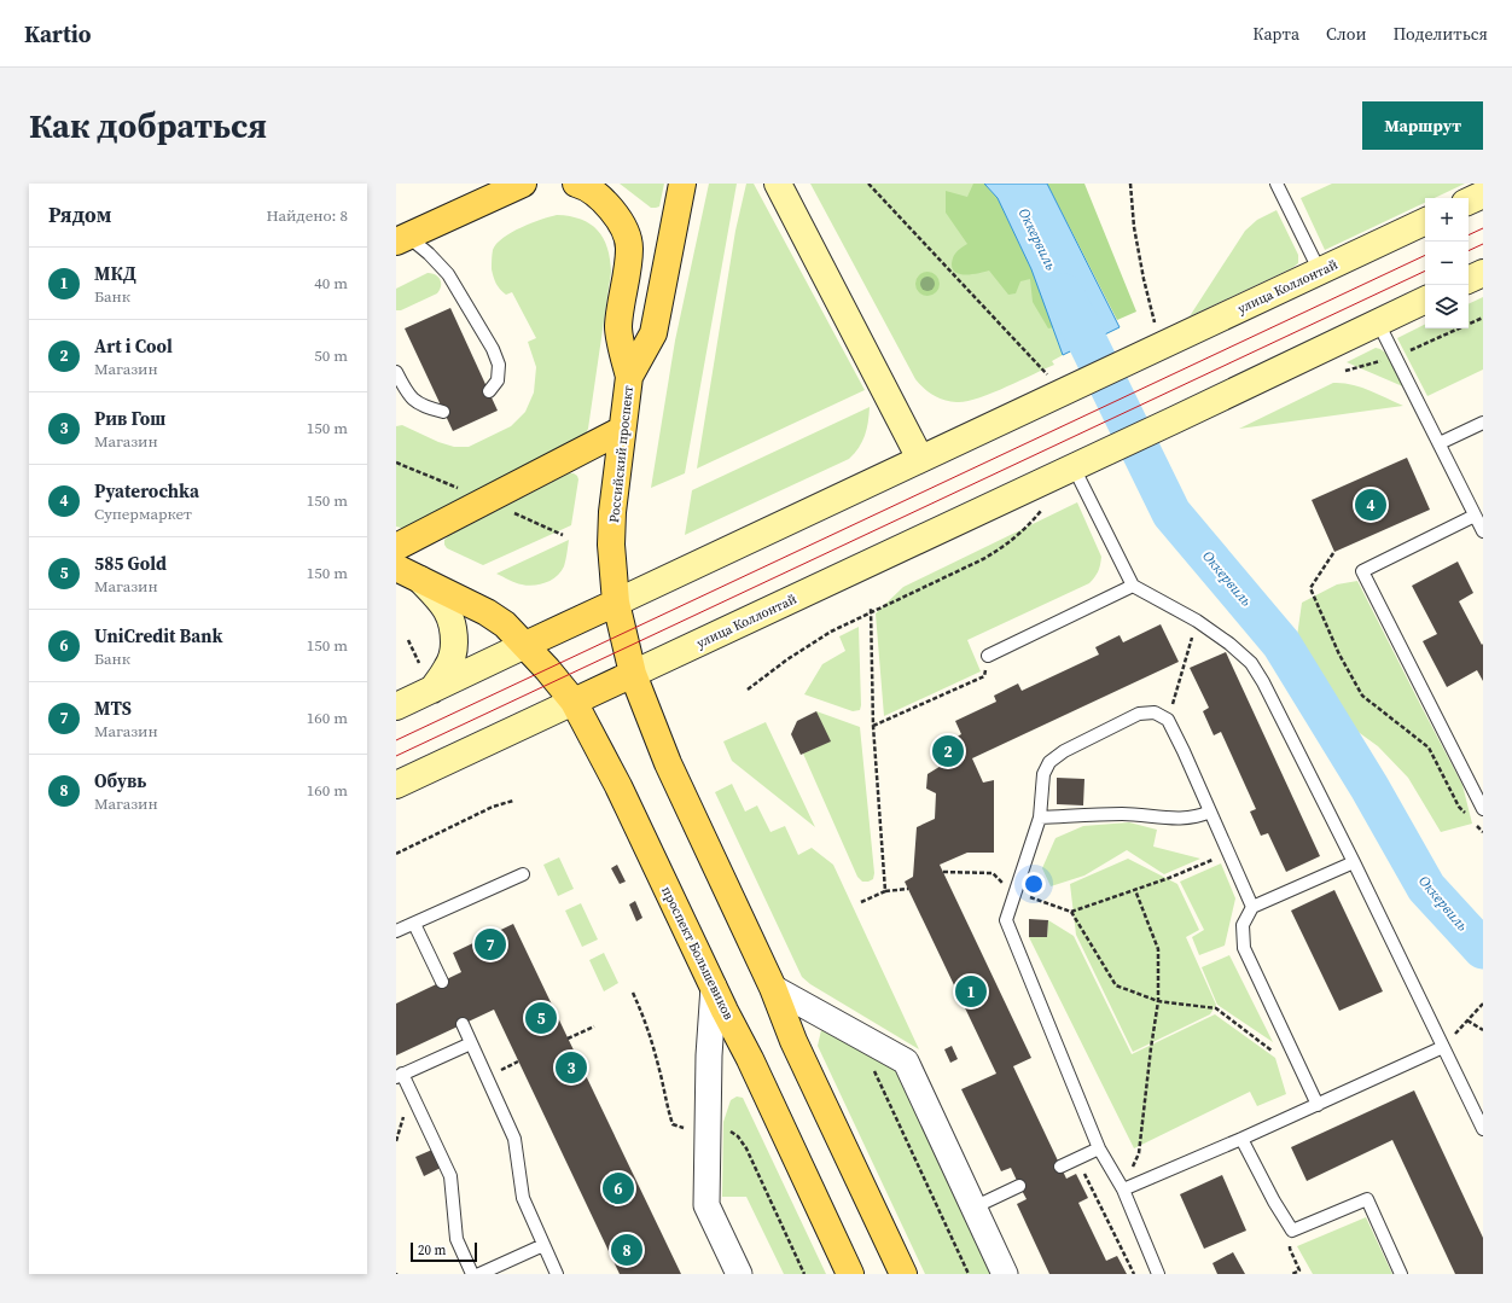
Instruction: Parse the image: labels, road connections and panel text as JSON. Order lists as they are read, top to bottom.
{
  "streets": {
    "main road": ["улица Коллонтай", "Российский проспект", "проспект Большевиков"]
  },
  "crossings": [
    ["улица Коллонтай", "Российский проспект"],
    ["улица Коллонтай", "проспект Большевиков"]
  ],
  "water": ["Оккервиль"],
  "scale_bar": "20 m",
  "page": {
    "header": "Kartio",
    "nav": ["Карта", "Слои", "Поделиться"],
    "buttons": "Маршрут",
    "title": "Как добраться",
    "heading": ["Рядом", "Найдено: 8"],
    "map_buttons": ["+", "−"],
    "list": [
      {
        "mark": "1",
        "name": "МКД",
        "note": "Банк",
        "value": "40 m"
      },
      {
        "mark": "2",
        "name": "Art i Cool",
        "note": "Магазин",
        "value": "50 m"
      },
      {
        "mark": "3",
        "name": "Рив Гош",
        "note": "Магазин",
        "value": "150 m"
      },
      {
        "mark": "4",
        "name": "Pyaterochka",
        "note": "Супермаркет",
        "value": "150 m"
      },
      {
        "mark": "5",
        "name": "585 Gold",
        "note": "Магазин",
        "value": "150 m"
      },
      {
        "mark": "6",
        "name": "UniCredit Bank",
        "note": "Банк",
        "value": "150 m"
      },
      {
        "mark": "7",
        "name": "MTS",
        "note": "Магазин",
        "value": "160 m"
      },
      {
        "mark": "8",
        "name": "Обувь",
        "note": "Магазин",
        "value": "160 m"
      }
    ],
    "pins": [
      "4",
      "2",
      "7",
      "1",
      "5",
      "3",
      "6",
      "8"
    ],
    "scale": "20 m"
  }
}
